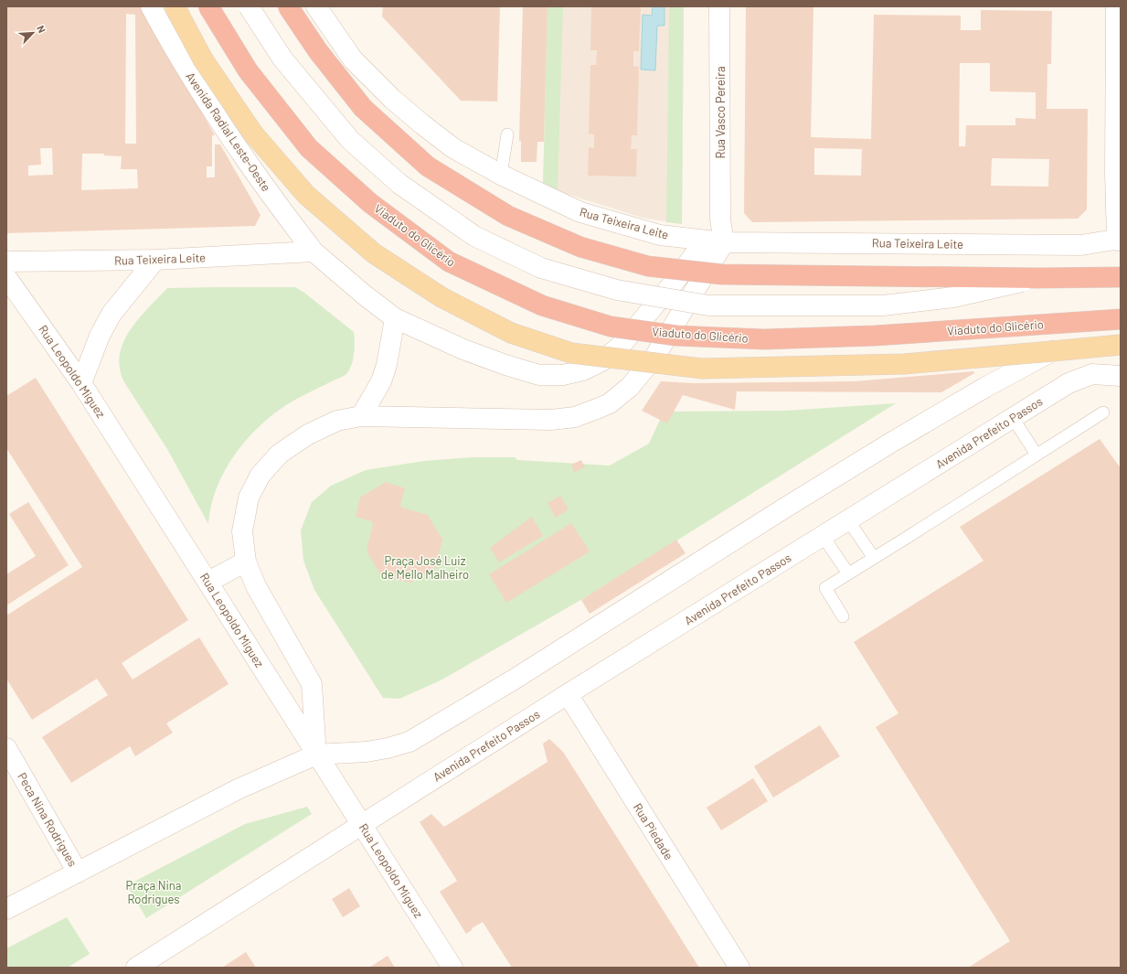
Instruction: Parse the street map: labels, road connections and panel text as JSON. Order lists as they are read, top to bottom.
{
  "streets": {
    "highway": ["Viaduto do Glicério"],
    "main road": [
      "Rua Vasco Pereira",
      "Avenida Radial Leste-Oeste",
      "Rua Teixeira Leite",
      "Rua Leopoldo Miguez",
      "Avenida Prefeito Passos",
      "Peca Nina Rodrigues",
      "Rua Piedade"
    ]
  },
  "crossings": [
    ["Rua Vasco Pereira", "Rua Teixeira Leite"],
    ["Avenida Radial Leste-Oeste", "Rua Teixeira Leite"],
    ["Rua Leopoldo Miguez", "Avenida Prefeito Passos"],
    ["Avenida Prefeito Passos", "Rua Piedade"]
  ],
  "parks": ["Praça José Luiz de Mello Malheiro", "Praça Nina Rodrigues"],
  "north": "top right"
}
